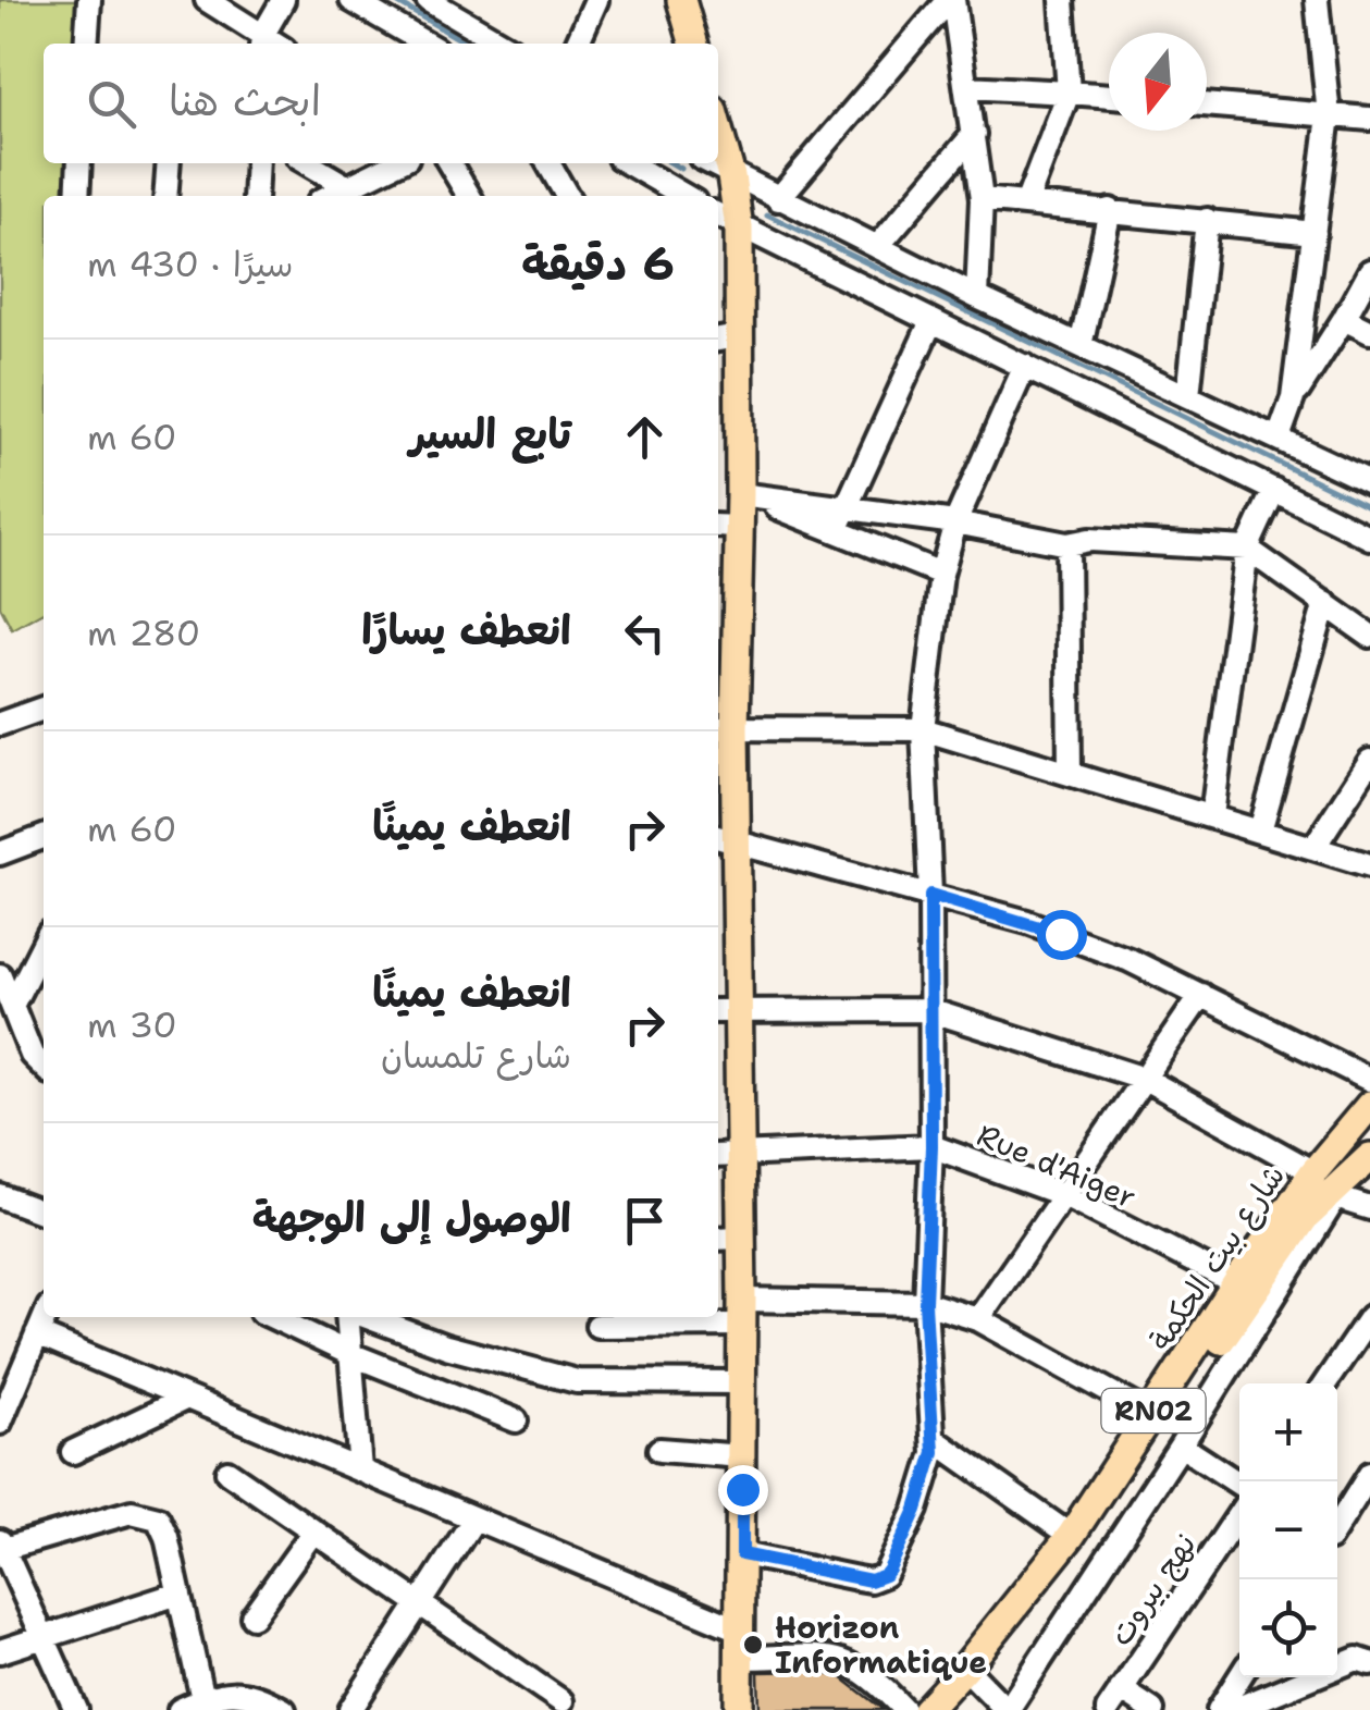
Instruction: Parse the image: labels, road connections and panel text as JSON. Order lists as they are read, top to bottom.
{
  "streets": {
    "main road": ["شارع بيت الحكمة", "RN02"],
    "street": ["Rue d'Aiger", "نهج بيروت"]
  },
  "crossings": [
    ["Rue d'Aiger", "شارع بيت الحكمة"]
  ],
  "places": ["Horizon Informatique"],
  "north": "bottom",
  "page": {
    "search": "ابحث هنا",
    "heading": ["6 دقيقة", "سيرًا · 430 m"],
    "list": [
      ["تابع السير", "60 m"],
      ["انعطف يسارًا", "280 m"],
      ["انعطف يمينًا", "60 m"],
      ["انعطف يمينًا", "شارع تلمسان", "30 m"],
      "الوصول إلى الوجهة"
    ],
    "map_buttons": ["+", "−"]
  }
}
